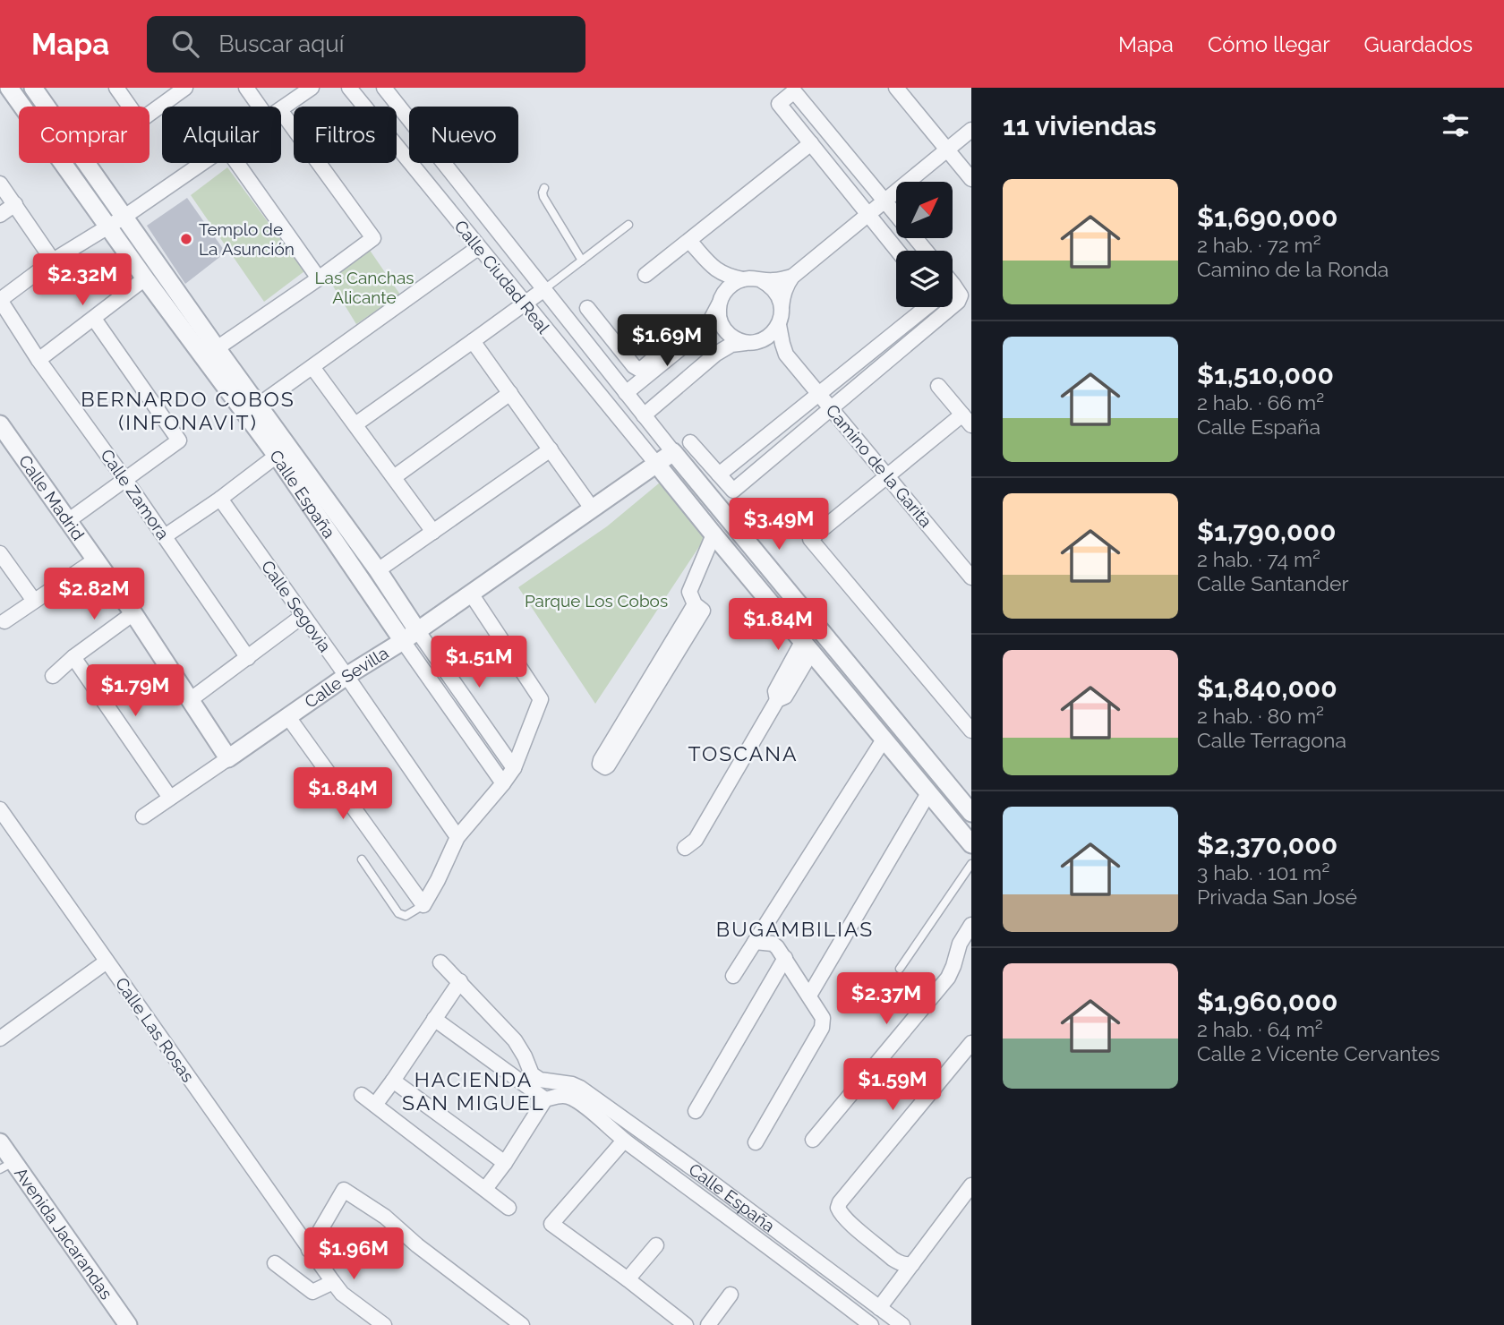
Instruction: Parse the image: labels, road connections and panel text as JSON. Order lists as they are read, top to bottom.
{
  "streets": {
    "street": [
      "Calle Ciudad Real",
      "Camino de la Garita",
      "Calle Zamora",
      "Calle España",
      "Calle Madrid",
      "Calle Segovia",
      "Calle Sevilla",
      "Calle Las Rosas",
      "Avenida Jacarandas"
    ]
  },
  "crossings": [
    ["Calle Ciudad Real", "Calle Sevilla"],
    ["Calle España", "Calle Sevilla"],
    ["Calle Madrid", "Calle Sevilla"],
    ["Calle Segovia", "Calle Sevilla"]
  ],
  "districts": [
    "BERNARDO COBOS (INFONAVIT)",
    "TOSCANA",
    "BUGAMBILIAS",
    "HACIENDA SAN MIGUEL"
  ],
  "parks": ["Las Canchas Alicante", "Parque Los Cobos"],
  "places": ["Templo de La Asunción"],
  "north": "top right",
  "page": {
    "header": "Mapa",
    "search": "Buscar aquí",
    "nav": ["Mapa", "Cómo llegar", "Guardados"],
    "heading": "11 viviendas",
    "chip": [
      "Comprar",
      "Alquilar",
      "Filtros",
      "Nuevo"
    ],
    "list": [
      {
        "name": "$1,690,000",
        "note": "2 hab. · 72 m² · Camino de la Ronda"
      },
      {
        "name": "$1,510,000",
        "note": "2 hab. · 66 m² · Calle España"
      },
      {
        "name": "$1,790,000",
        "note": "2 hab. · 74 m² · Calle Santander"
      },
      {
        "name": "$1,840,000",
        "note": "2 hab. · 80 m² · Calle Terragona"
      },
      {
        "name": "$2,370,000",
        "note": "3 hab. · 101 m² · Privada San José"
      },
      {
        "name": "$1,960,000",
        "note": "2 hab. · 64 m² · Calle 2 Vicente Cervantes"
      }
    ],
    "price": [
      "$2.32M",
      "$1.69M",
      "$3.49M",
      "$2.82M",
      "$1.84M",
      "$1.51M",
      "$1.79M",
      "$1.84M",
      "$2.37M",
      "$1.59M",
      "$1.96M"
    ]
  }
}
